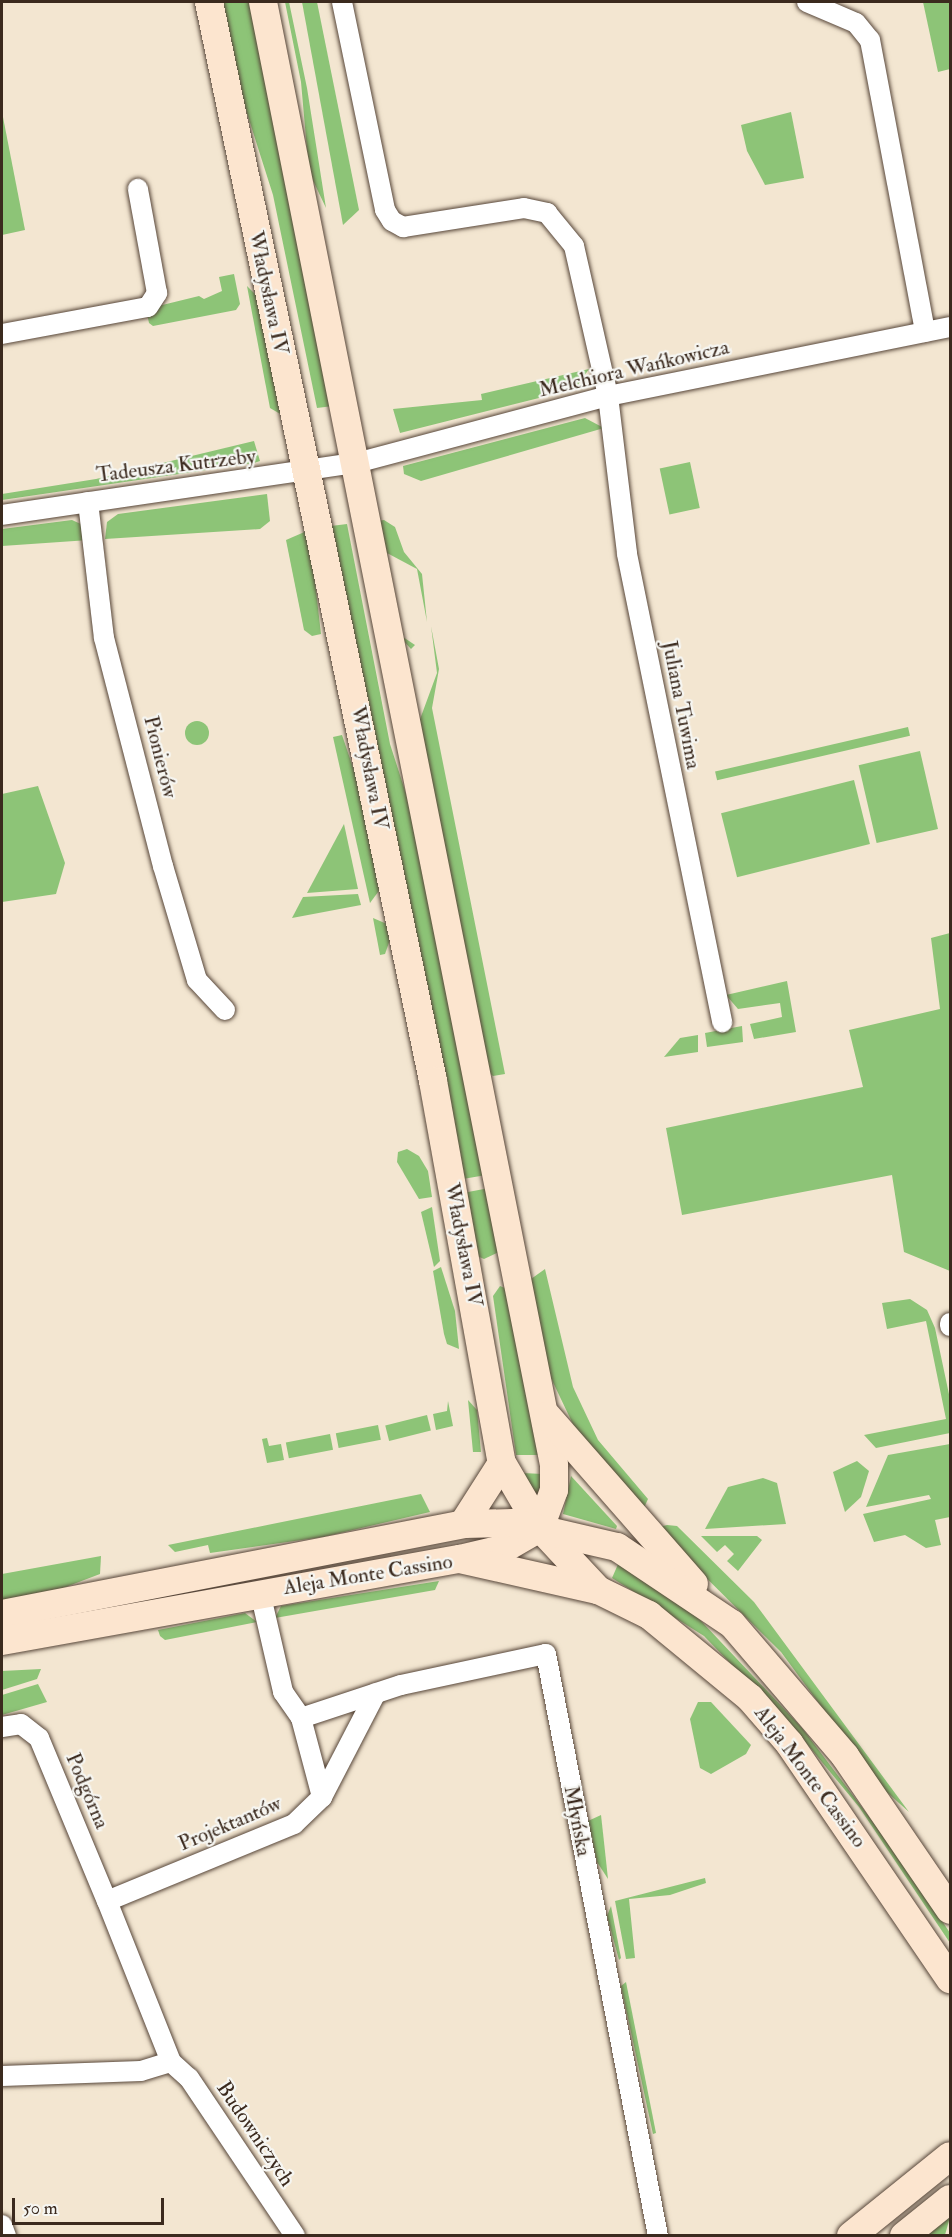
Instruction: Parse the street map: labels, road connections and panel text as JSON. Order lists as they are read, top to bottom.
{
  "streets": {
    "street": [
      "Władysława IV",
      "Melchiora Wańkowicza",
      "Tadeusza Kutrzeby",
      "Juliana Tuwima",
      "Pionierów",
      "Aleja Monte Cassino",
      "Podgórna",
      "Młyńska",
      "Projektantów",
      "Budowniczych"
    ]
  },
  "crossings": [
    ["Władysława IV", "Tadeusza Kutrzeby"],
    ["Władysława IV", "Aleja Monte Cassino"],
    ["Melchiora Wańkowicza", "Tadeusza Kutrzeby"],
    ["Melchiora Wańkowicza", "Juliana Tuwima"],
    ["Tadeusza Kutrzeby", "Pionierów"],
    ["Podgórna", "Projektantów"],
    ["Młyńska", "Projektantów"]
  ],
  "scale_bar": "50 m"
}
